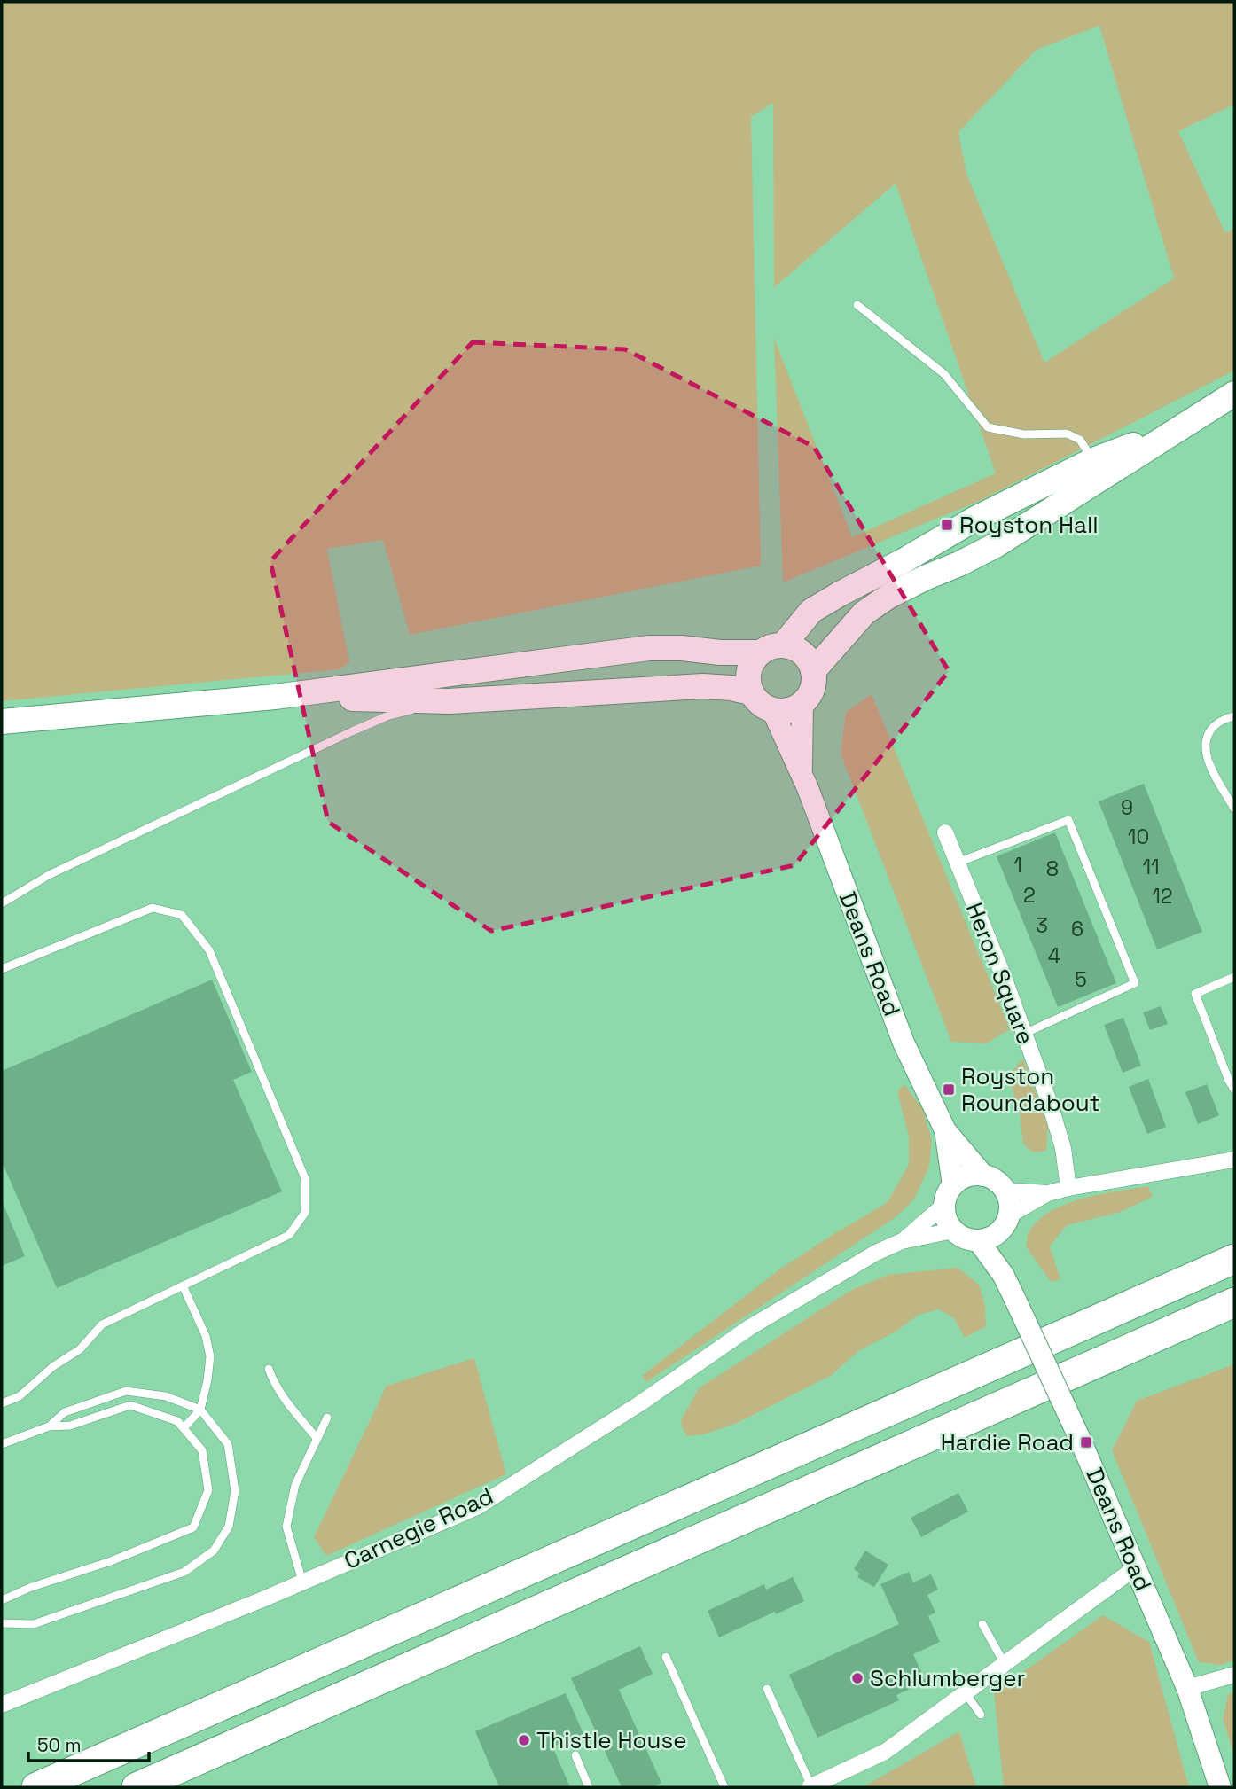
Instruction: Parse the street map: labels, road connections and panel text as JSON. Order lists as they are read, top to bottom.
{
  "streets": {
    "street": ["Deans Road", "Heron Square", "Carnegie Road"]
  },
  "crossings": [
    ["Deans Road", "Carnegie Road"]
  ],
  "places": {
    "transit": ["Royston Hall", "Royston Roundabout", "Hardie Road"],
    "other": ["Schlumberger", "Thistle House"]
  },
  "house_numbers": [
    "9",
    "10",
    "1",
    "11",
    "8",
    "2",
    "12",
    "3",
    "6",
    "4",
    "5"
  ],
  "scale_bar": "50 m"
}
